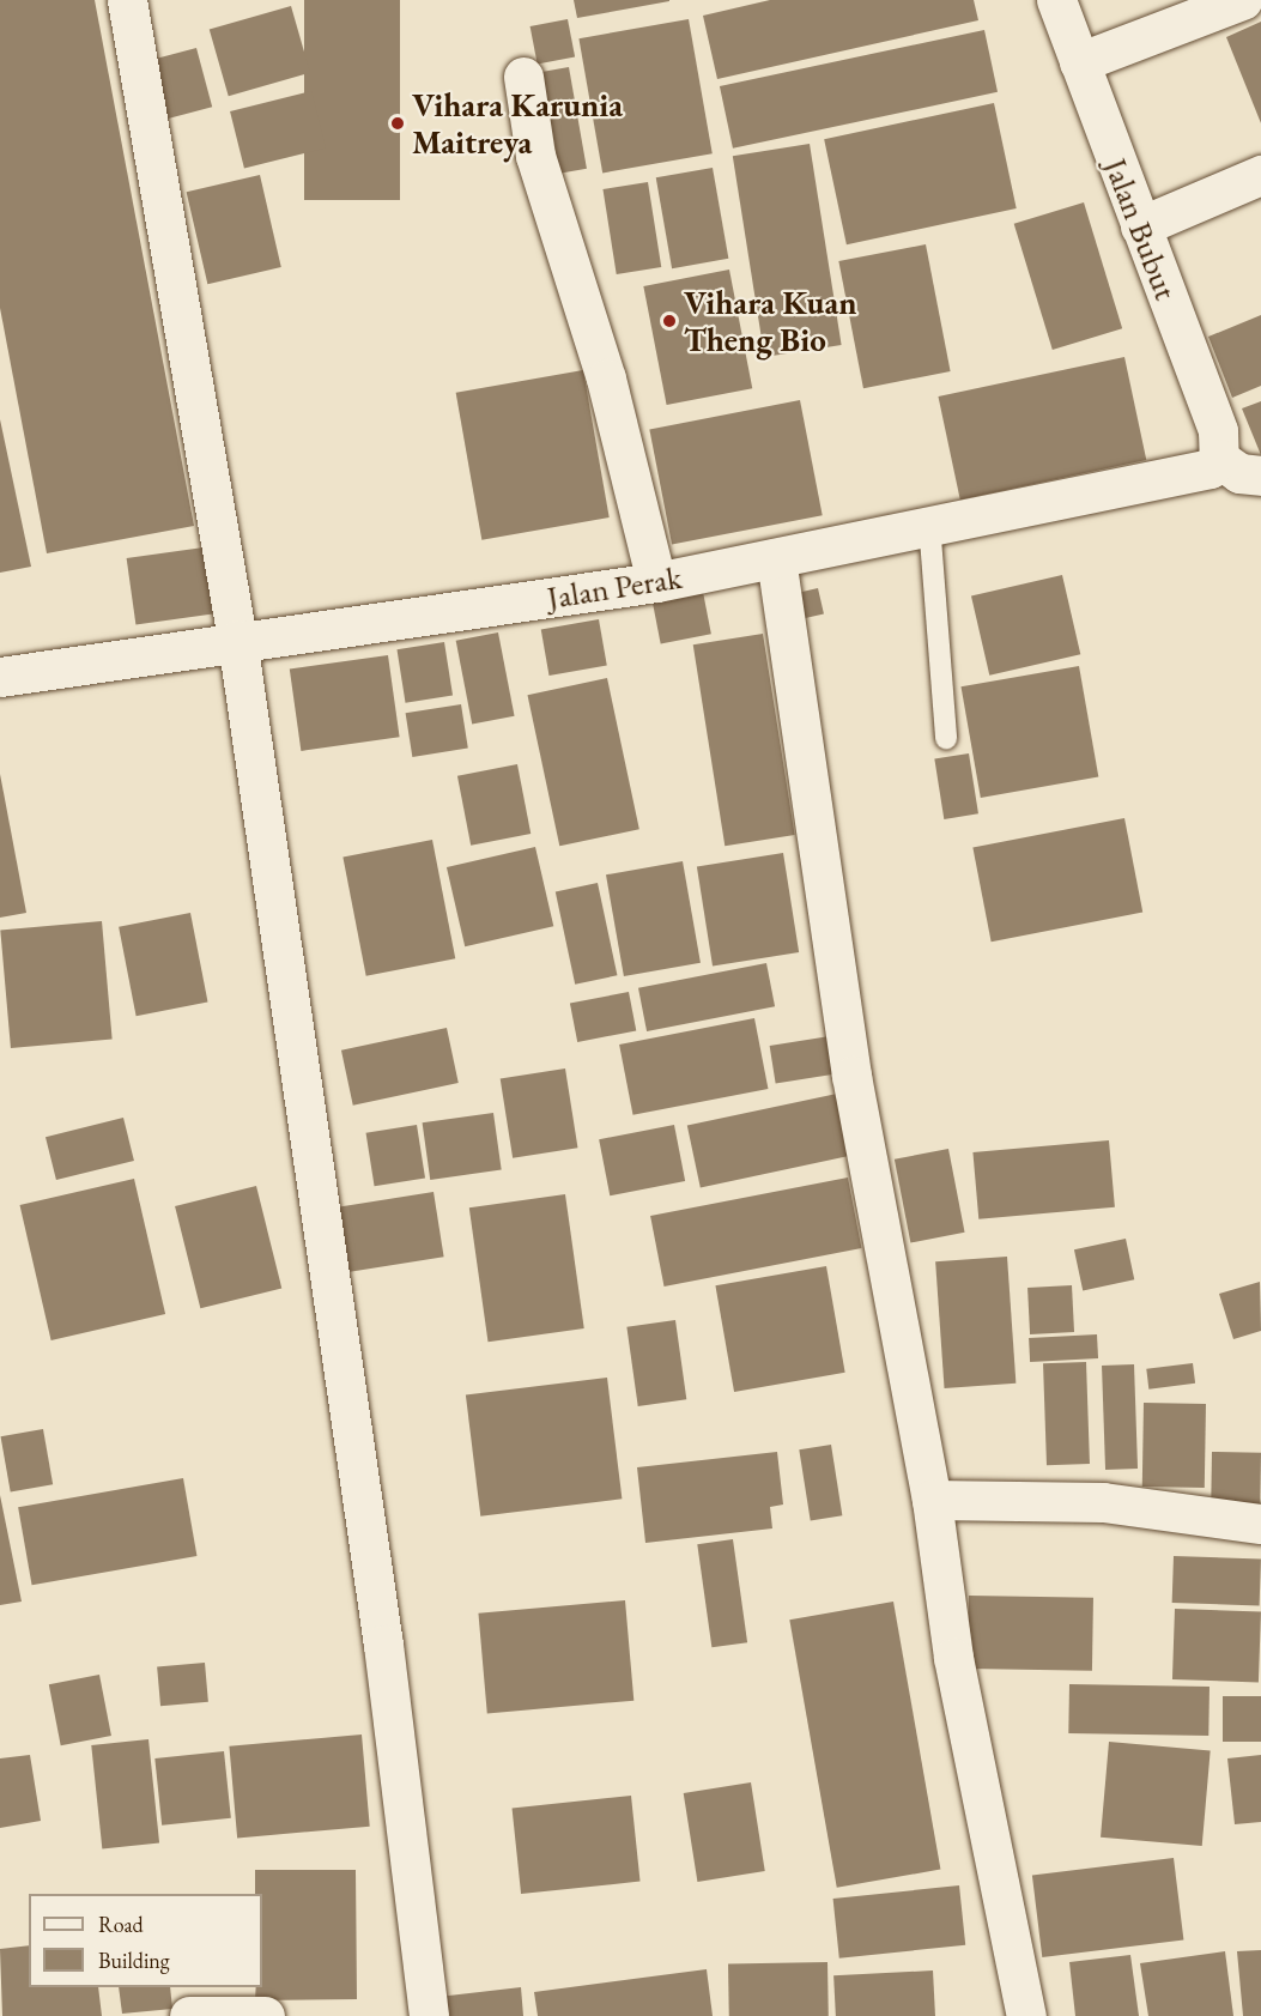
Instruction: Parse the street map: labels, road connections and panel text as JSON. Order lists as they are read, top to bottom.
{
  "streets": {
    "street": ["Jalan Bubut", "Jalan Perak"]
  },
  "crossings": [
    ["Jalan Bubut", "Jalan Perak"]
  ],
  "places": ["Vihara Karunia Maitreya", "Vihara Kuan Theng Bio"],
  "legend": ["Road", "Building"]
}
